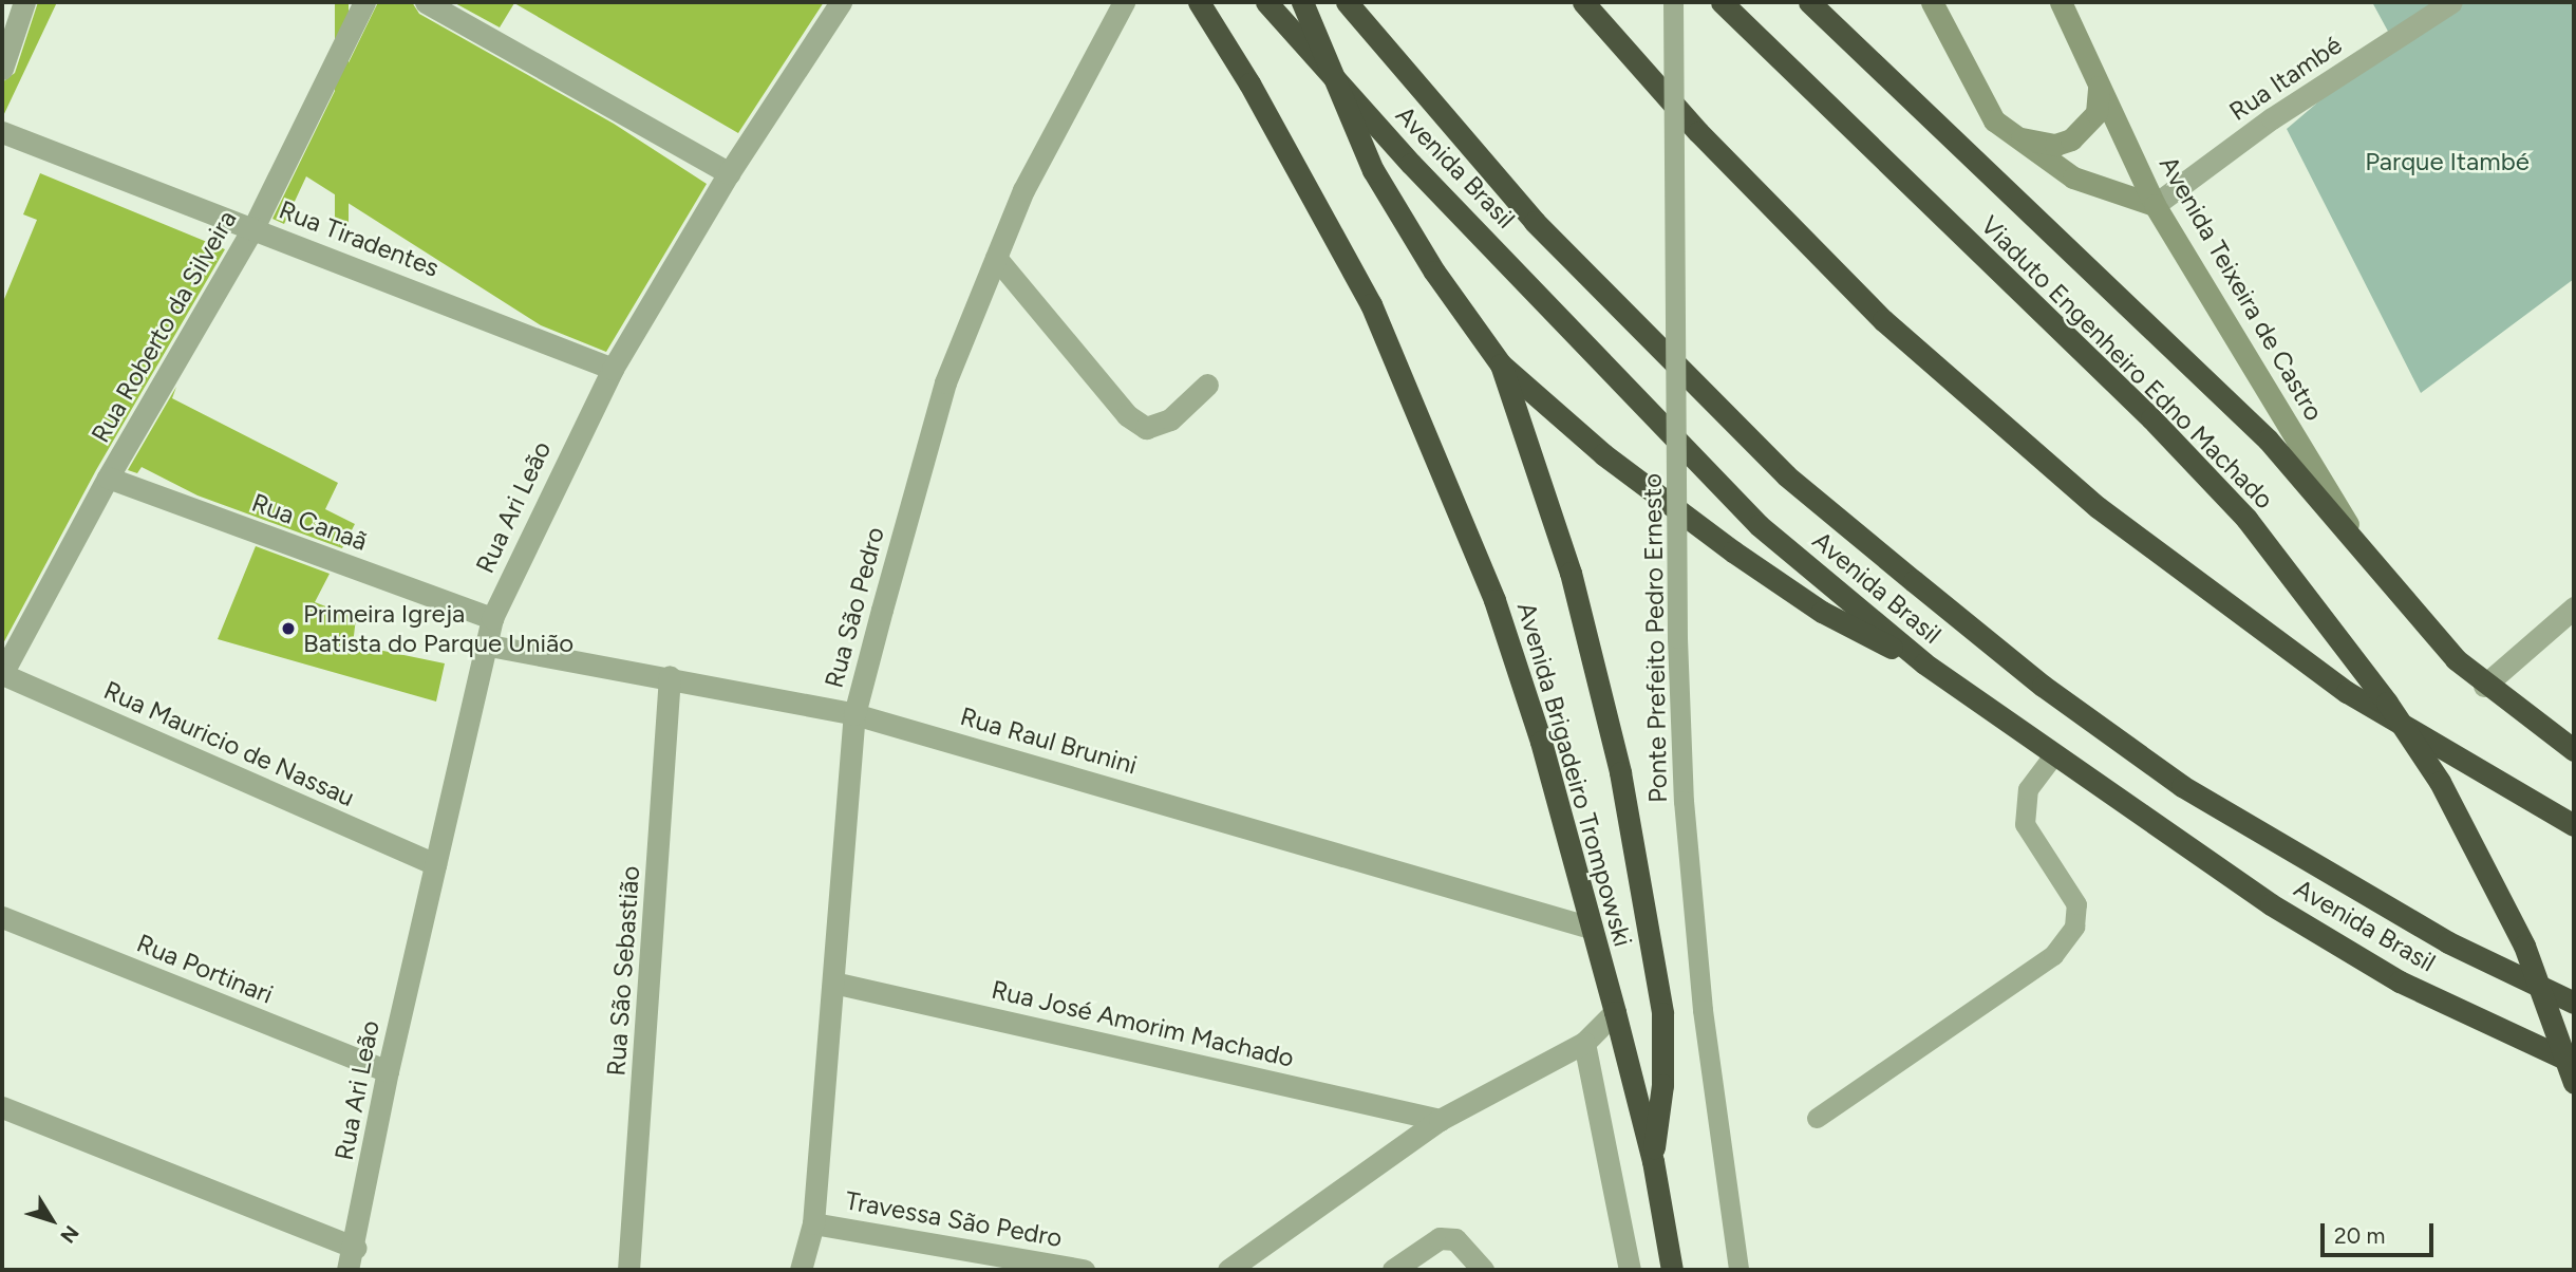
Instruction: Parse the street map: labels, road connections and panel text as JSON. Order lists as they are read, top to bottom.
{
  "streets": {
    "highway": ["Avenida Brasil", "Viaduto Engenheiro Edno Machado", "Avenida Brigadeiro Trompowski"],
    "street": [
      "Rua Itambé",
      "Rua Tiradentes",
      "Avenida Teixeira de Castro",
      "Rua Roberto da Silveira",
      "Rua Ari Leão",
      "Rua Canaã",
      "Rua São Pedro",
      "Rua Raul Brunini",
      "Rua Mauricio de Nassau",
      "Rua Portinari",
      "Rua São Sebastião",
      "Rua José Amorim Machado",
      "Travessa São Pedro"
    ],
    "lane": ["Ponte Prefeito Pedro Ernesto"]
  },
  "crossings": [
    ["Rua Itambé", "Avenida Teixeira de Castro"],
    ["Rua Tiradentes", "Rua Roberto da Silveira"],
    ["Rua Tiradentes", "Rua Ari Leão"],
    ["Rua Roberto da Silveira", "Rua Canaã"],
    ["Rua Roberto da Silveira", "Rua Mauricio de Nassau"],
    ["Rua Ari Leão", "Rua Canaã"],
    ["Rua Ari Leão", "Rua Raul Brunini"],
    ["Rua Ari Leão", "Rua Mauricio de Nassau"],
    ["Rua Ari Leão", "Rua Portinari"],
    ["Rua São Pedro", "Rua Raul Brunini"],
    ["Rua São Pedro", "Rua José Amorim Machado"],
    ["Rua São Pedro", "Travessa São Pedro"],
    ["Rua Raul Brunini", "Avenida Brigadeiro Trompowski"],
    ["Rua Raul Brunini", "Rua São Sebastião"]
  ],
  "parks": ["Parque Itambé"],
  "places": ["Primeira Igreja Batista do Parque União"],
  "scale_bar": "20 m",
  "north": "bottom right"
}
